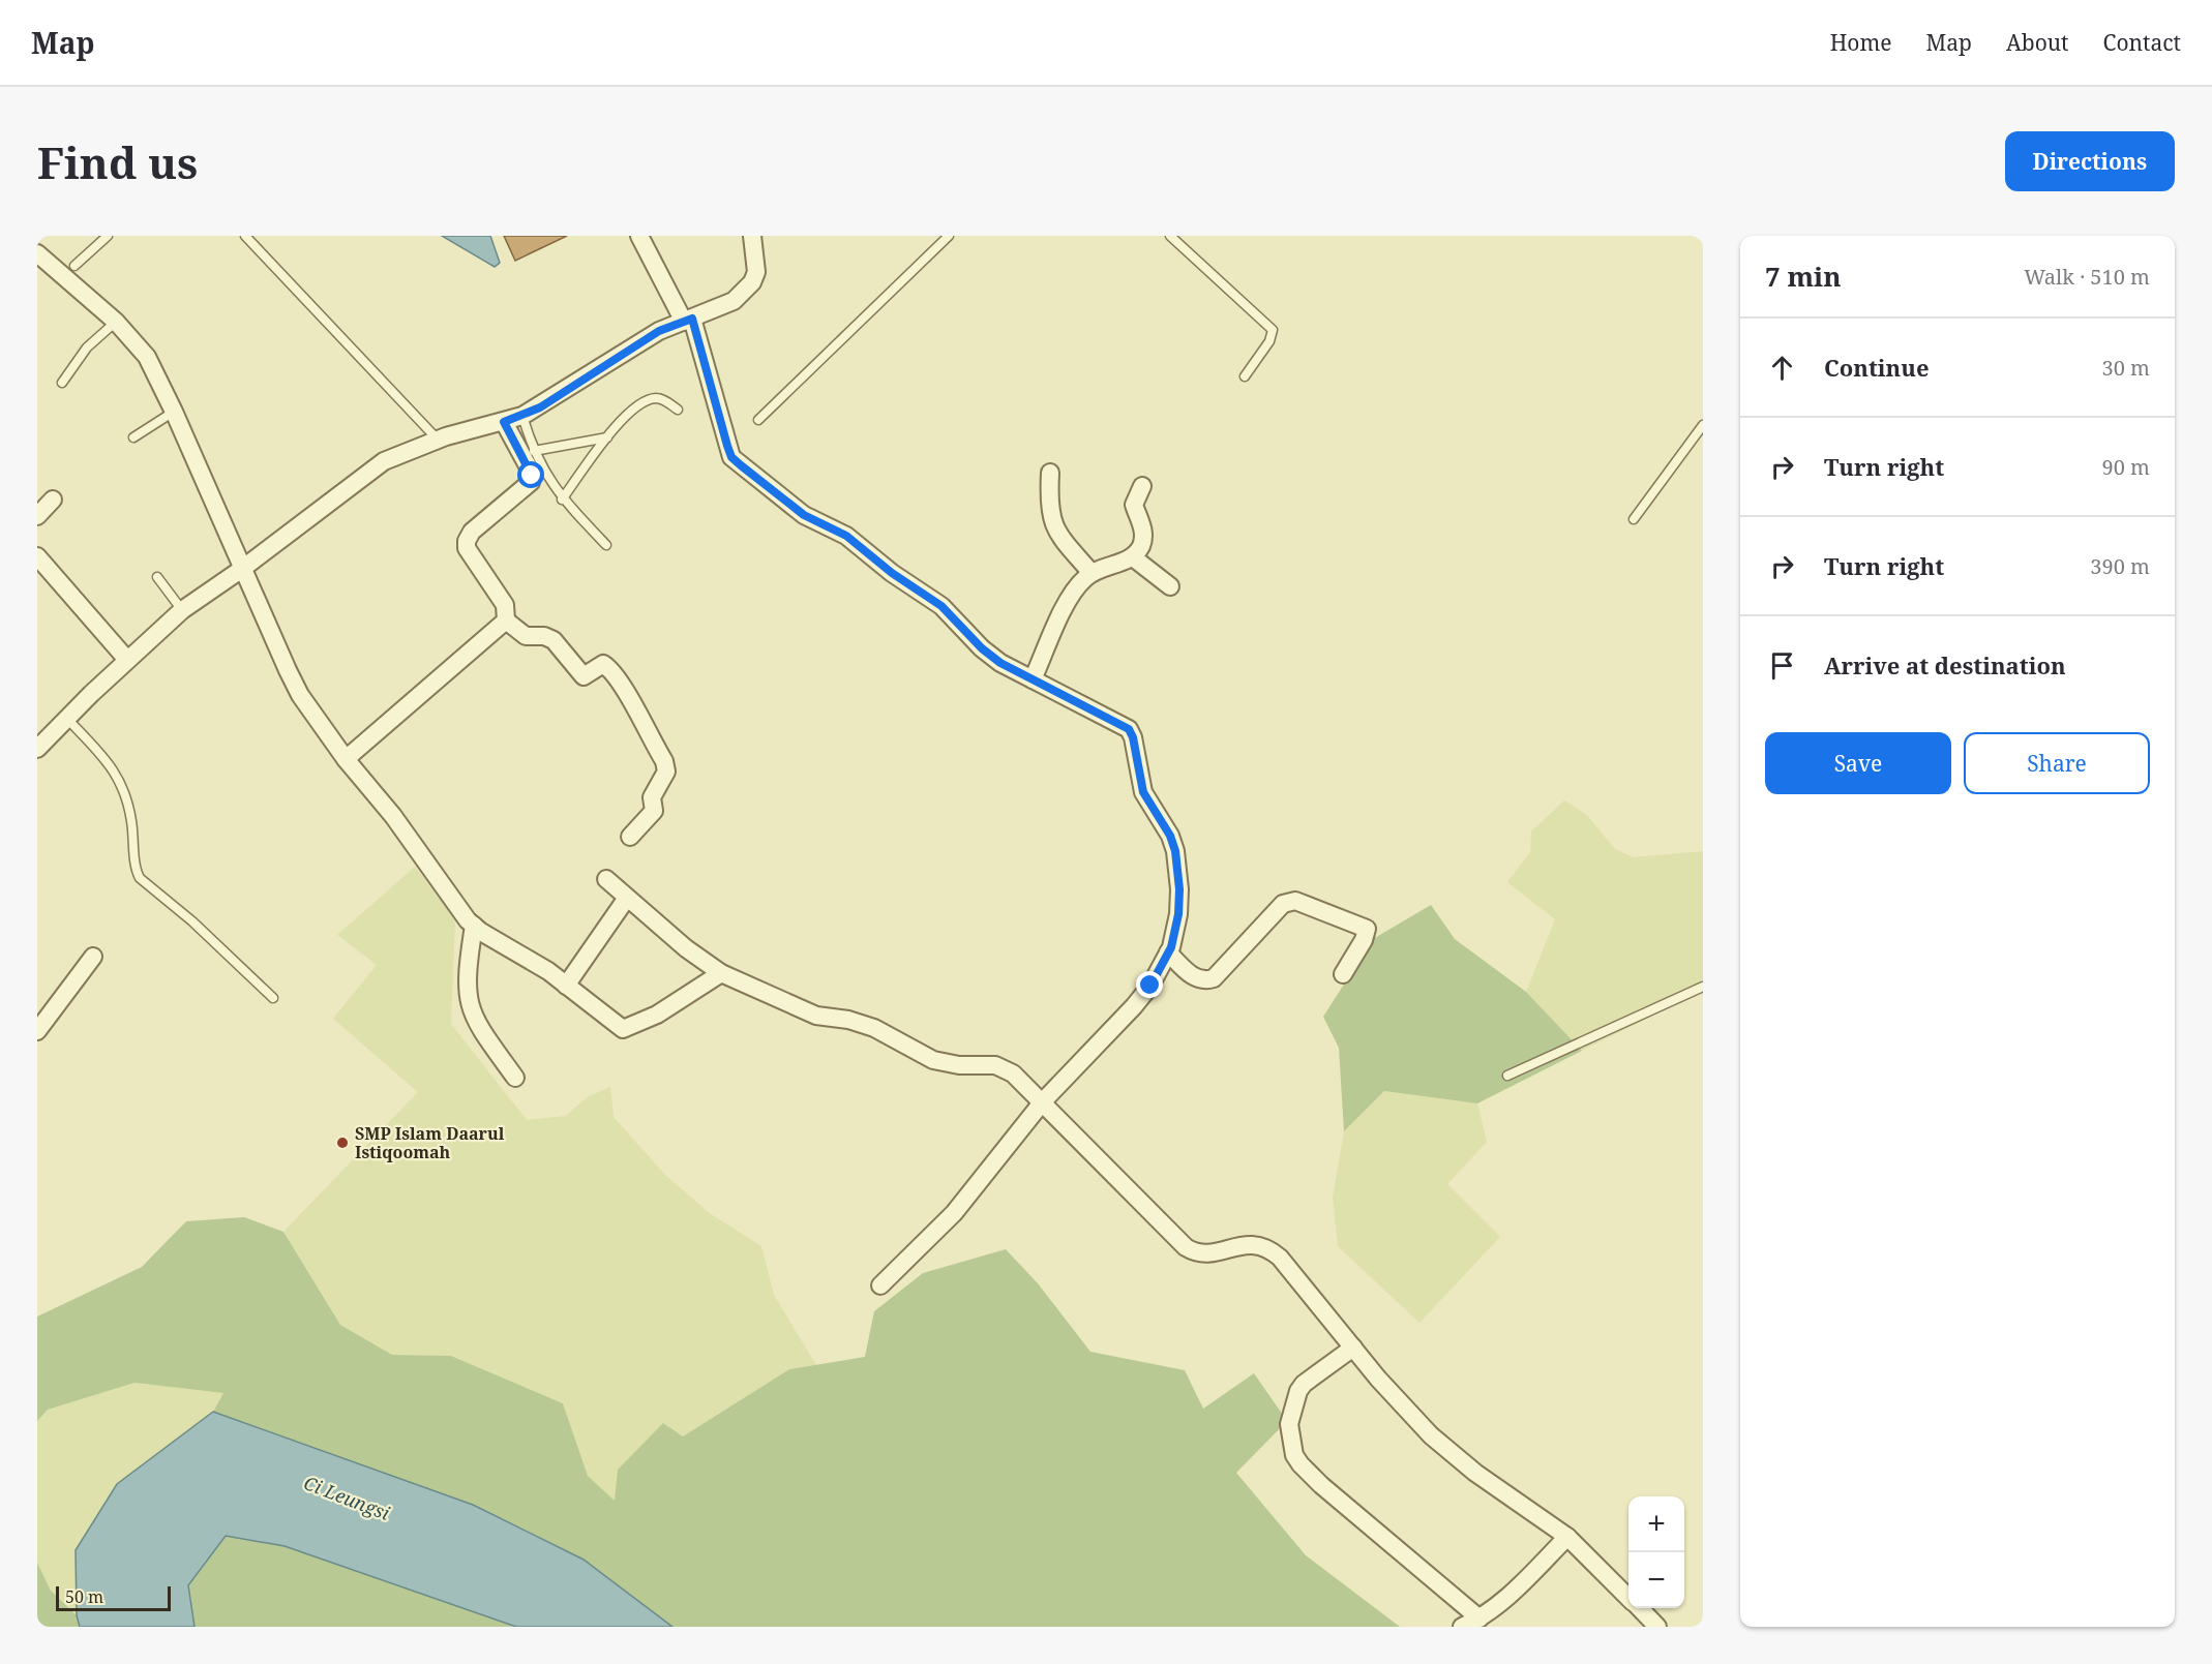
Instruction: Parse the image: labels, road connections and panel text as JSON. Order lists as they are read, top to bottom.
{
  "water": ["Ci Leungsi"],
  "places": ["SMP Islam Daarul Istiqoomah"],
  "scale_bar": "50 m",
  "page": {
    "header": "Map",
    "nav": [
      "Home",
      "Map",
      "About",
      "Contact"
    ],
    "buttons": [
      "Directions",
      ["Save", "Share"]
    ],
    "title": "Find us",
    "heading": ["7 min", "Walk · 510 m"],
    "list": [
      ["Continue", "30 m"],
      ["Turn right", "90 m"],
      ["Turn right", "390 m"],
      "Arrive at destination"
    ],
    "map_buttons": ["+", "−"],
    "scale": "50 m"
  }
}
